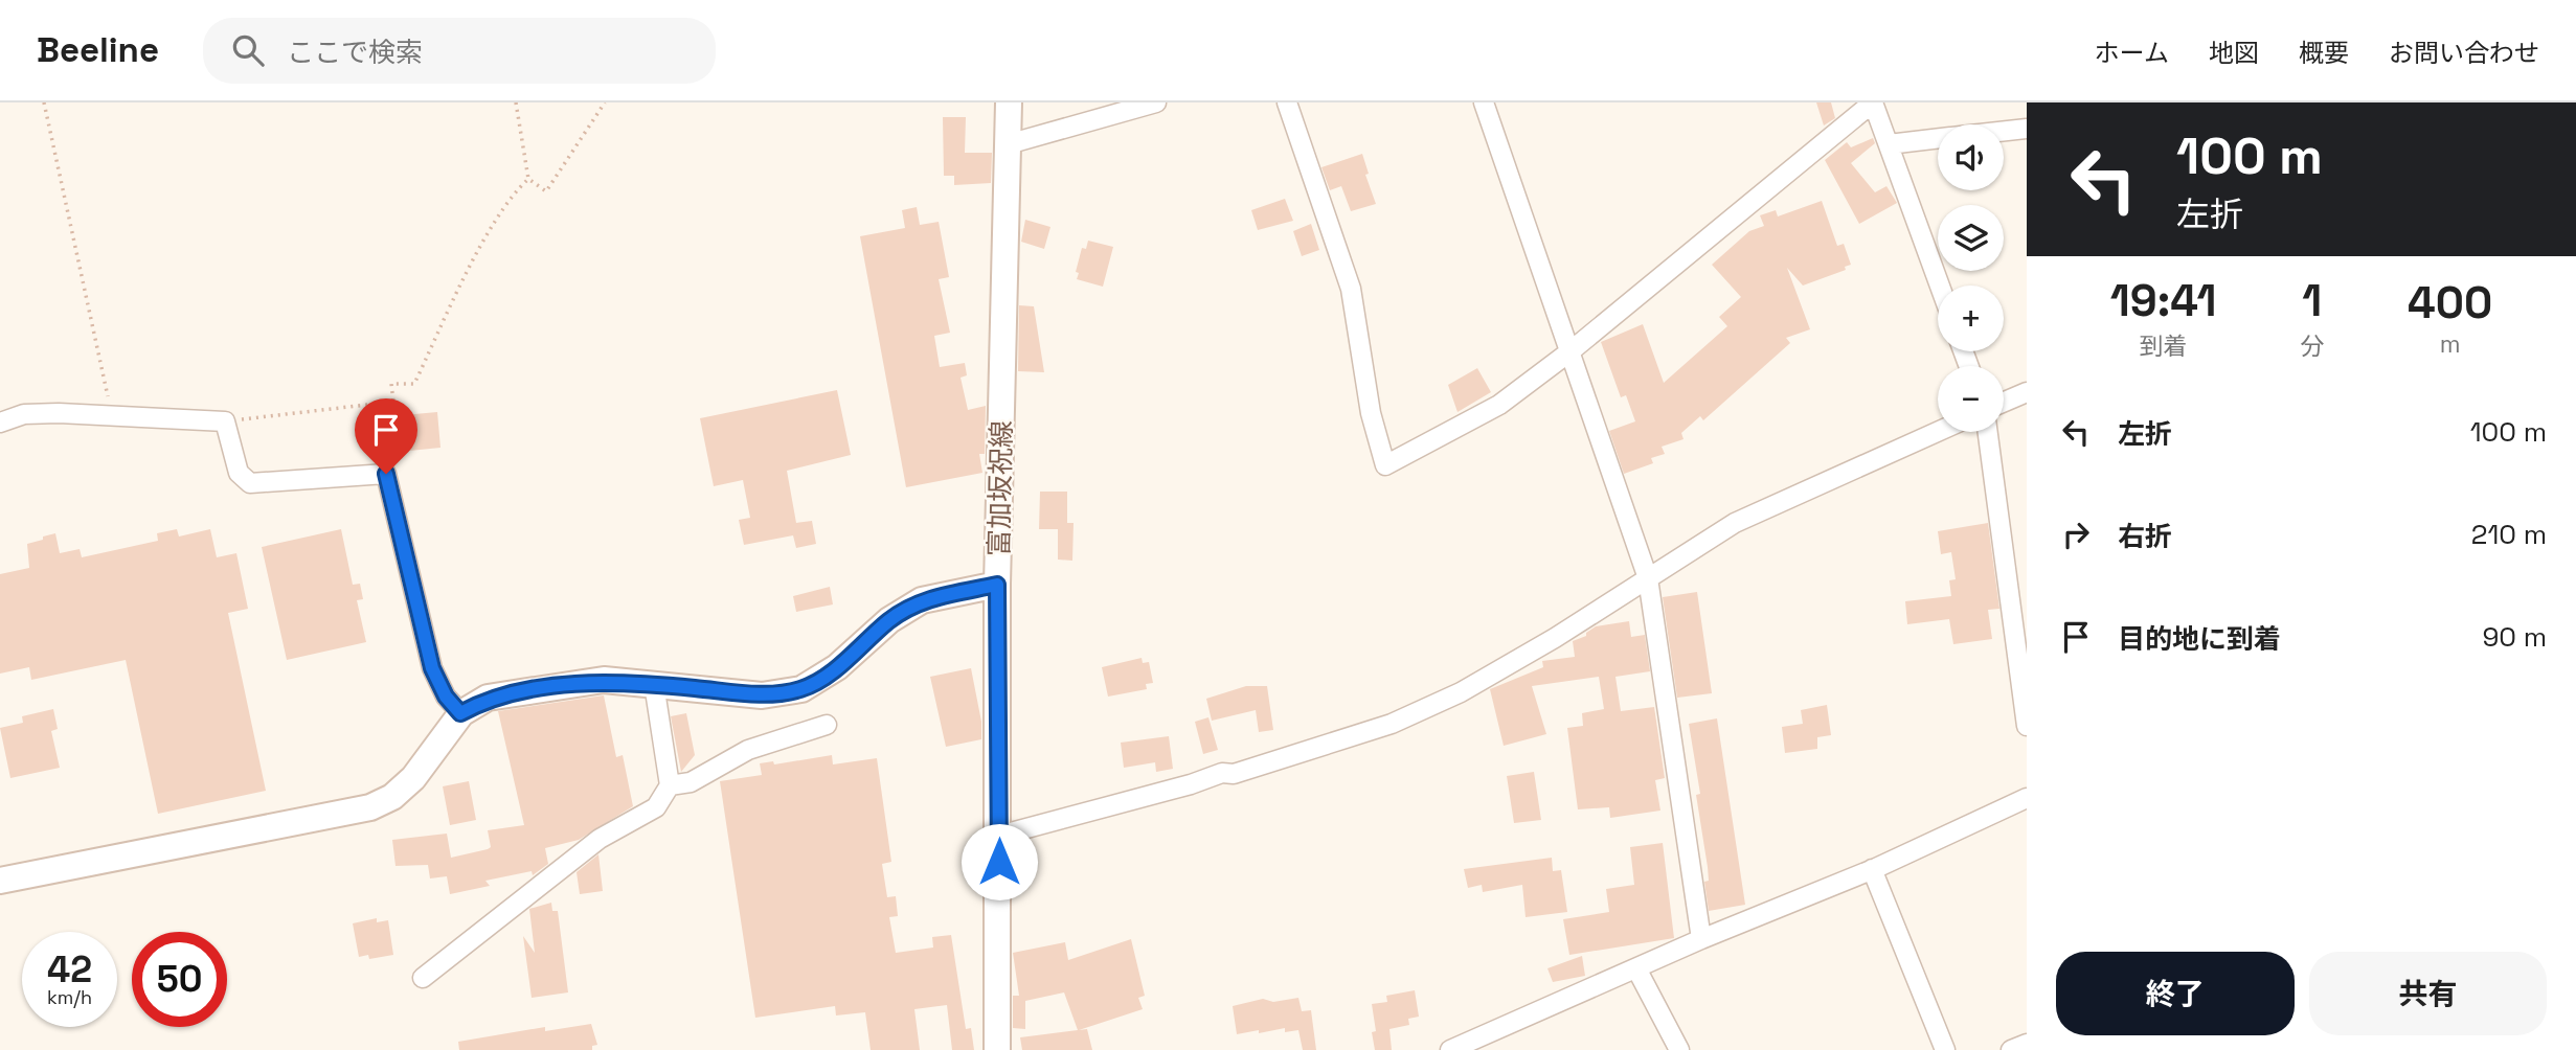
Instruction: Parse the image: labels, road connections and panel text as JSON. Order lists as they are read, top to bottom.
{
  "streets": {
    "street": ["富加坂祝線"]
  },
  "page": {
    "header": "Beeline",
    "search": "ここで検索",
    "nav": [
      "ホーム",
      "地図",
      "概要",
      "お問い合わせ"
    ],
    "turn": ["100 m", "左折"],
    "map_buttons": ["+", "−"],
    "eta": [
      "19:41",
      "到着",
      "1",
      "分",
      "400",
      "m"
    ],
    "list": [
      {
        "name": "左折",
        "value": "100 m"
      },
      {
        "name": "右折",
        "value": "210 m"
      },
      {
        "name": "目的地に到着",
        "value": "90 m"
      }
    ],
    "speed": "42 km/h",
    "limit": "50",
    "buttons": ["終了", "共有"]
  }
}
